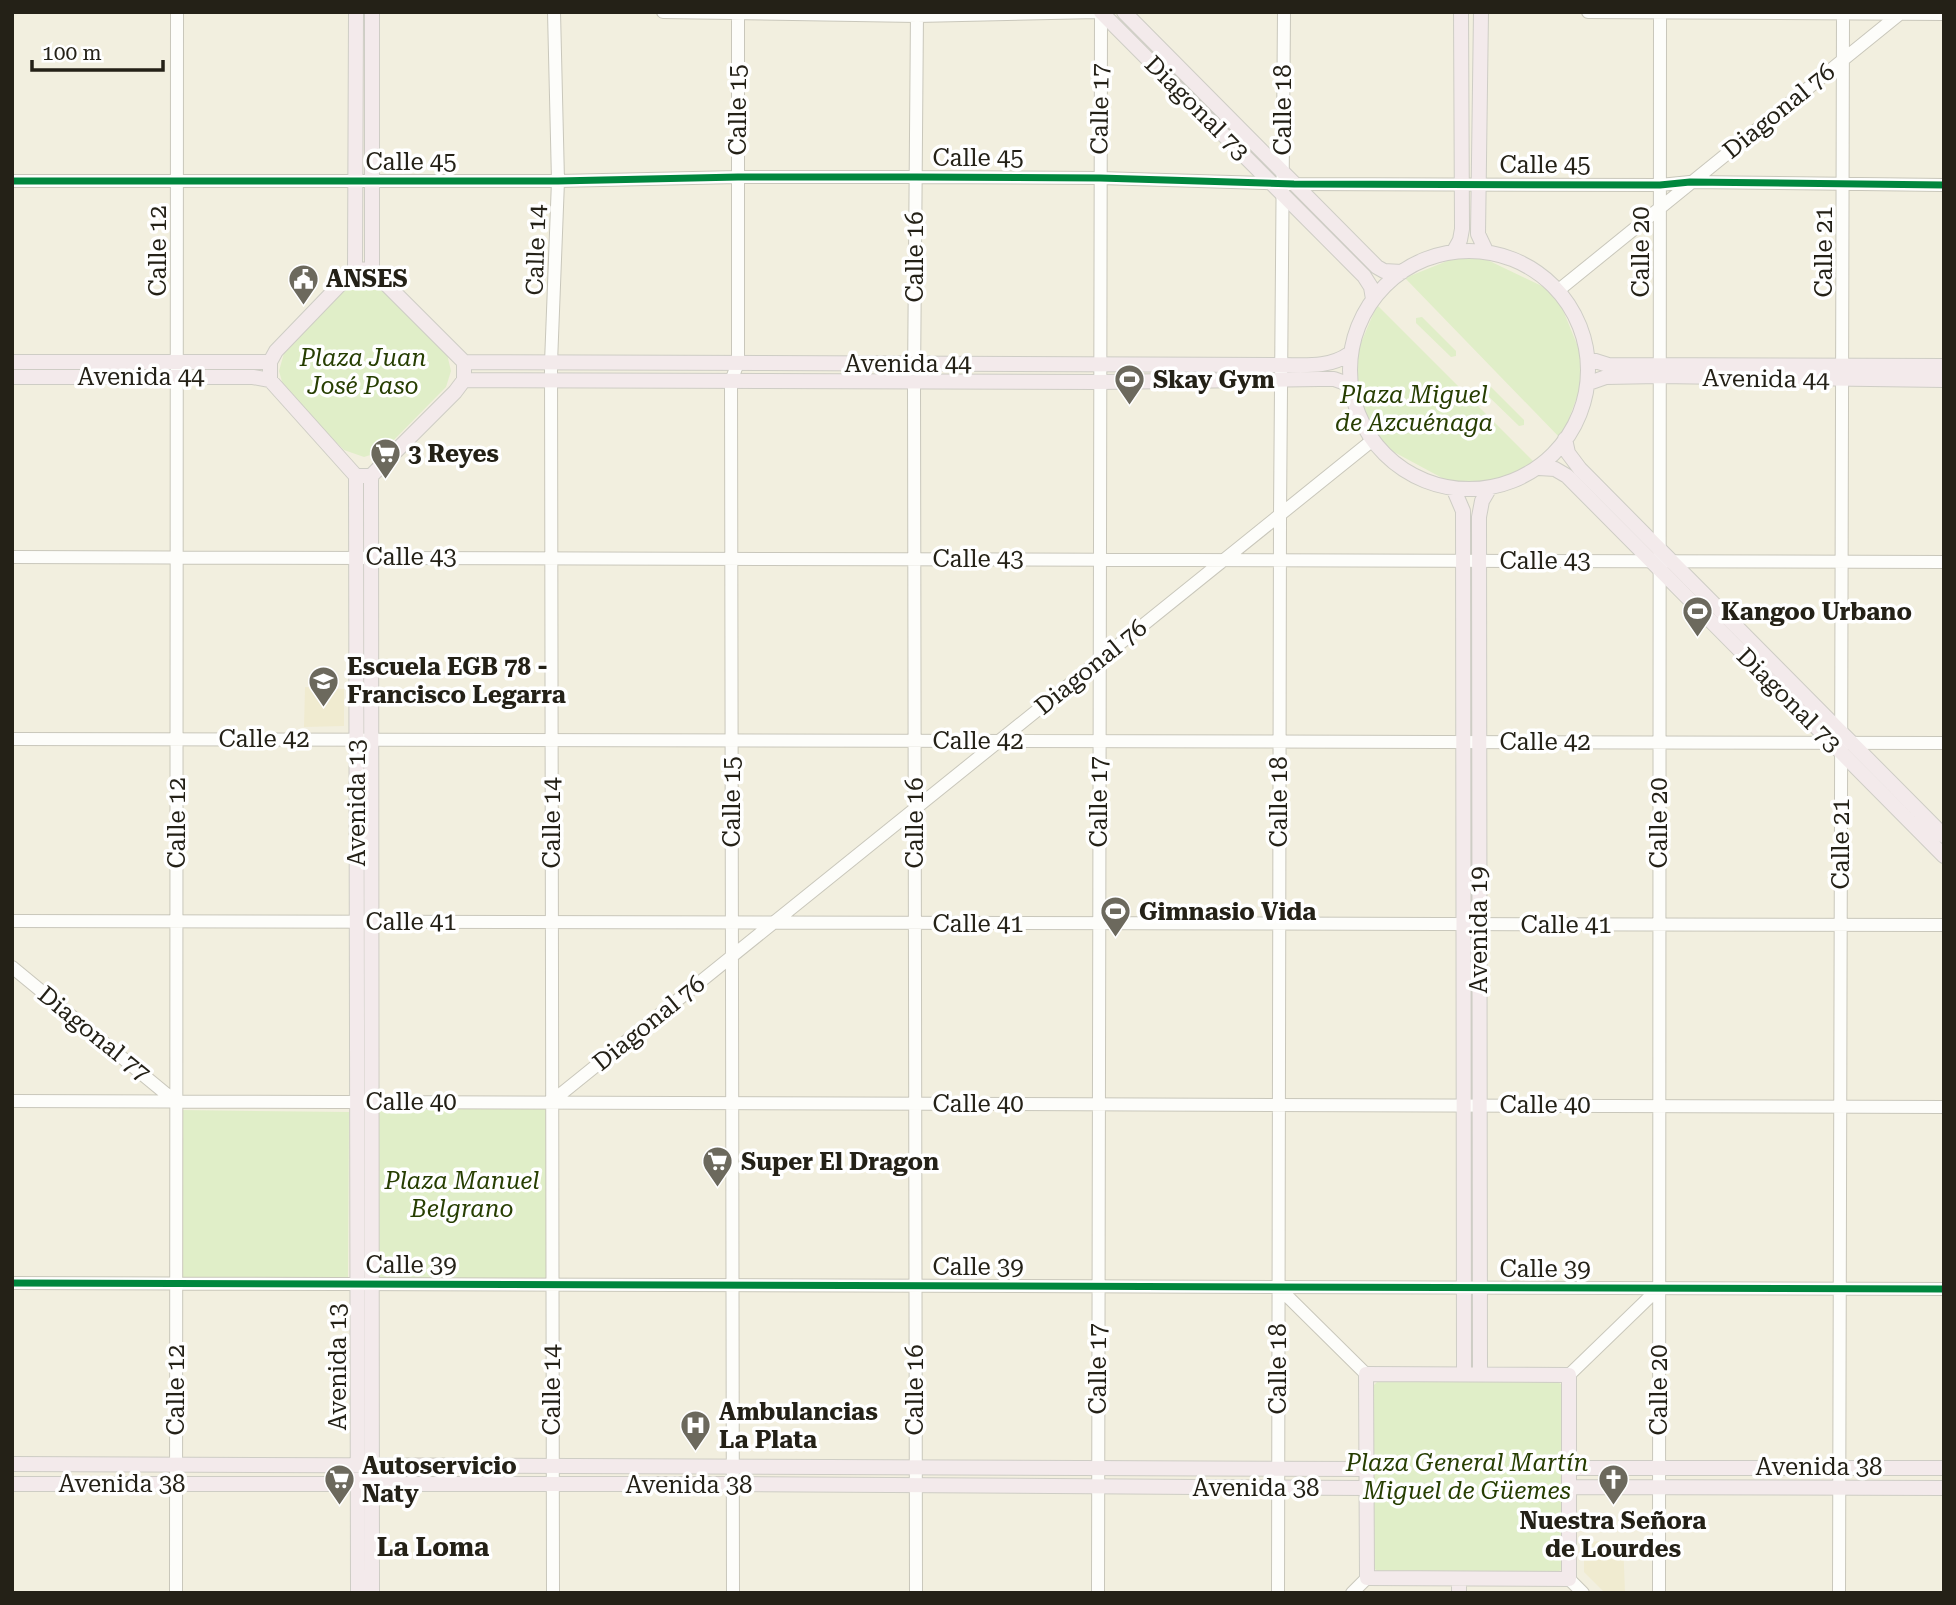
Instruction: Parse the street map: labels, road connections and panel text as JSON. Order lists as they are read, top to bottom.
{
  "streets": {
    "main road": [
      "Diagonal 73",
      "Avenida 44",
      "Avenida 13",
      "Avenida 19",
      "Avenida 38"
    ],
    "street": [
      "Calle 17",
      "Calle 15",
      "Calle 18",
      "Diagonal 76",
      "Calle 45",
      "Calle 14",
      "Calle 12",
      "Calle 20",
      "Calle 21",
      "Calle 16",
      "Calle 43",
      "Calle 42",
      "Calle 41",
      "Diagonal 77",
      "Calle 40",
      "Calle 39"
    ]
  },
  "crossings": [
    ["Diagonal 73", "Calle 17"],
    ["Diagonal 73", "Calle 18"],
    ["Diagonal 73", "Diagonal 76"],
    ["Diagonal 73", "Calle 45"],
    ["Diagonal 73", "Calle 20"],
    ["Diagonal 73", "Calle 21"],
    ["Diagonal 73", "Avenida 44"],
    ["Diagonal 73", "Calle 43"],
    ["Diagonal 73", "Calle 42"],
    ["Diagonal 73", "Avenida 19"],
    ["Calle 17", "Diagonal 76"],
    ["Calle 17", "Calle 45"],
    ["Calle 17", "Avenida 44"],
    ["Calle 17", "Calle 43"],
    ["Calle 17", "Calle 42"],
    ["Calle 17", "Calle 41"],
    ["Calle 17", "Calle 40"],
    ["Calle 17", "Calle 39"],
    ["Calle 17", "Avenida 38"],
    ["Calle 15", "Diagonal 76"],
    ["Calle 15", "Calle 45"],
    ["Calle 15", "Avenida 44"],
    ["Calle 15", "Calle 43"],
    ["Calle 15", "Calle 42"],
    ["Calle 15", "Calle 41"],
    ["Calle 15", "Calle 40"],
    ["Calle 15", "Calle 39"],
    ["Calle 15", "Avenida 38"],
    ["Calle 18", "Diagonal 76"],
    ["Calle 18", "Calle 45"],
    ["Calle 18", "Avenida 44"],
    ["Calle 18", "Calle 43"],
    ["Calle 18", "Calle 42"],
    ["Calle 18", "Calle 41"],
    ["Calle 18", "Calle 40"],
    ["Calle 18", "Calle 39"],
    ["Calle 18", "Avenida 38"],
    ["Diagonal 76", "Calle 45"],
    ["Diagonal 76", "Calle 14"],
    ["Diagonal 76", "Calle 20"],
    ["Diagonal 76", "Calle 21"],
    ["Diagonal 76", "Calle 16"],
    ["Diagonal 76", "Avenida 44"],
    ["Diagonal 76", "Calle 43"],
    ["Diagonal 76", "Calle 42"],
    ["Diagonal 76", "Calle 41"],
    ["Diagonal 76", "Avenida 19"],
    ["Diagonal 76", "Calle 40"],
    ["Calle 45", "Calle 14"],
    ["Calle 45", "Calle 12"],
    ["Calle 45", "Calle 20"],
    ["Calle 45", "Calle 21"],
    ["Calle 45", "Calle 16"],
    ["Calle 14", "Avenida 44"],
    ["Calle 14", "Calle 43"],
    ["Calle 14", "Calle 42"],
    ["Calle 14", "Calle 41"],
    ["Calle 14", "Calle 40"],
    ["Calle 14", "Calle 39"],
    ["Calle 14", "Avenida 38"],
    ["Calle 12", "Avenida 44"],
    ["Calle 12", "Calle 43"],
    ["Calle 12", "Calle 42"],
    ["Calle 12", "Calle 41"],
    ["Calle 12", "Diagonal 77"],
    ["Calle 12", "Calle 40"],
    ["Calle 12", "Calle 39"],
    ["Calle 12", "Avenida 38"],
    ["Calle 20", "Avenida 44"],
    ["Calle 20", "Calle 43"],
    ["Calle 20", "Calle 42"],
    ["Calle 20", "Calle 41"],
    ["Calle 20", "Calle 40"],
    ["Calle 20", "Calle 39"],
    ["Calle 20", "Avenida 38"],
    ["Calle 21", "Avenida 44"],
    ["Calle 21", "Calle 43"],
    ["Calle 21", "Calle 42"],
    ["Calle 21", "Calle 41"],
    ["Calle 21", "Calle 40"],
    ["Calle 21", "Calle 39"],
    ["Calle 21", "Avenida 38"],
    ["Calle 16", "Avenida 44"],
    ["Calle 16", "Calle 43"],
    ["Calle 16", "Calle 42"],
    ["Calle 16", "Calle 41"],
    ["Calle 16", "Calle 40"],
    ["Calle 16", "Calle 39"],
    ["Calle 16", "Avenida 38"],
    ["Avenida 44", "Avenida 19"],
    ["Calle 43", "Avenida 13"],
    ["Calle 43", "Avenida 19"],
    ["Calle 42", "Avenida 13"],
    ["Calle 42", "Avenida 19"],
    ["Avenida 13", "Calle 41"],
    ["Avenida 13", "Calle 40"],
    ["Avenida 13", "Calle 39"],
    ["Avenida 13", "Avenida 38"],
    ["Calle 41", "Avenida 19"],
    ["Avenida 19", "Calle 40"],
    ["Avenida 19", "Calle 39"],
    ["Diagonal 77", "Calle 40"]
  ],
  "districts": ["La Loma"],
  "parks": [
    "Plaza Juan José Paso",
    "Plaza Miguel de Azcuénaga",
    "Plaza Manuel Belgrano",
    "Plaza General Martín Miguel de Güemes"
  ],
  "places": {
    "public building": ["ANSES"],
    "sports": ["Skay Gym", "Kangoo Urbano", "Gimnasio Vida"],
    "supermarket": ["3 Reyes", "Super El Dragon", "Autoservicio Naty"],
    "school or university": ["Escuela EGB 78 - Francisco Legarra"],
    "hospital": ["Ambulancias La Plata"],
    "church": ["Nuestra Señora de Lourdes"]
  },
  "scale_bar": "100 m"
}
